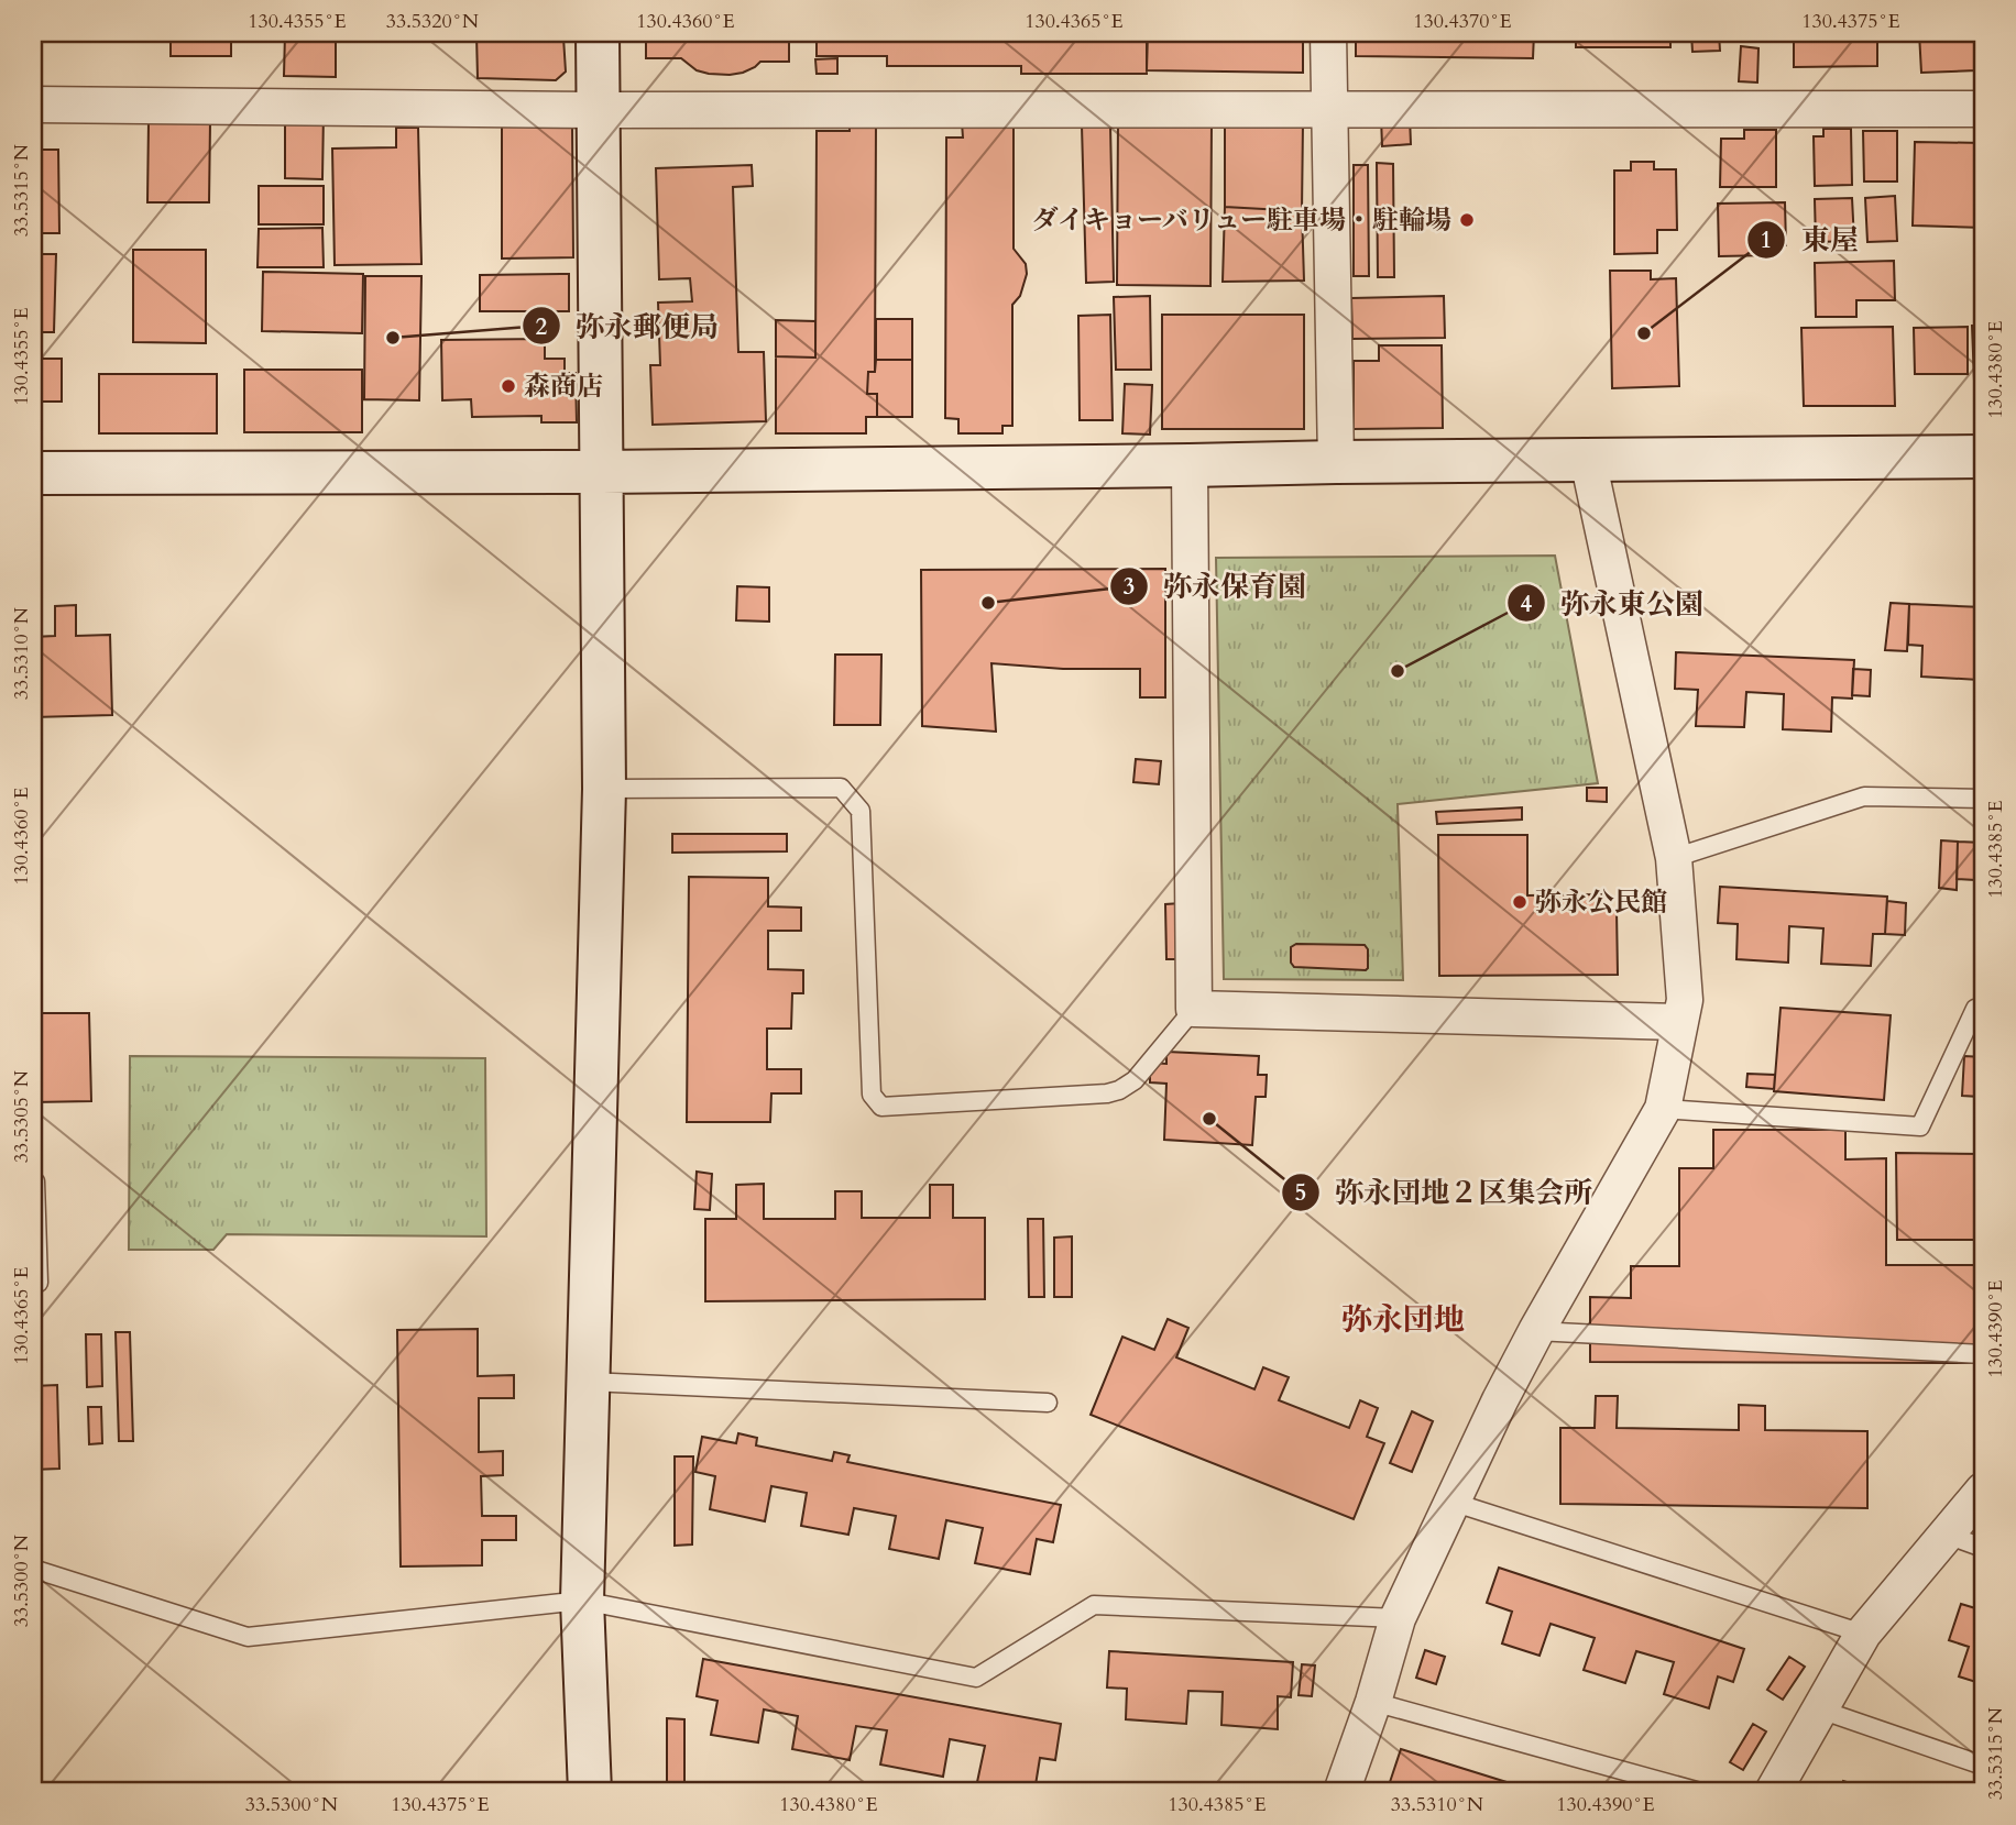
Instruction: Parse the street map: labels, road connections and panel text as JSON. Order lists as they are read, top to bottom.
{
  "districts": ["弥永団地"],
  "places": [
    "ダイキョーバリュー駐車場・駐輪場",
    "東屋",
    "弥永郵便局",
    "森商店",
    "弥永保育園",
    "弥永東公園",
    "弥永公民館",
    "弥永団地２区集会所"
  ],
  "coordinates": [
    "130.4355°E",
    "33.5320°N",
    "130.4360°E",
    "130.4365°E",
    "130.4370°E",
    "130.4375°E",
    "33.5315°N",
    "130.4380°E",
    "33.5310°N",
    "130.4385°E",
    "33.5305°N",
    "130.4390°E",
    "33.5300°N"
  ]
}
